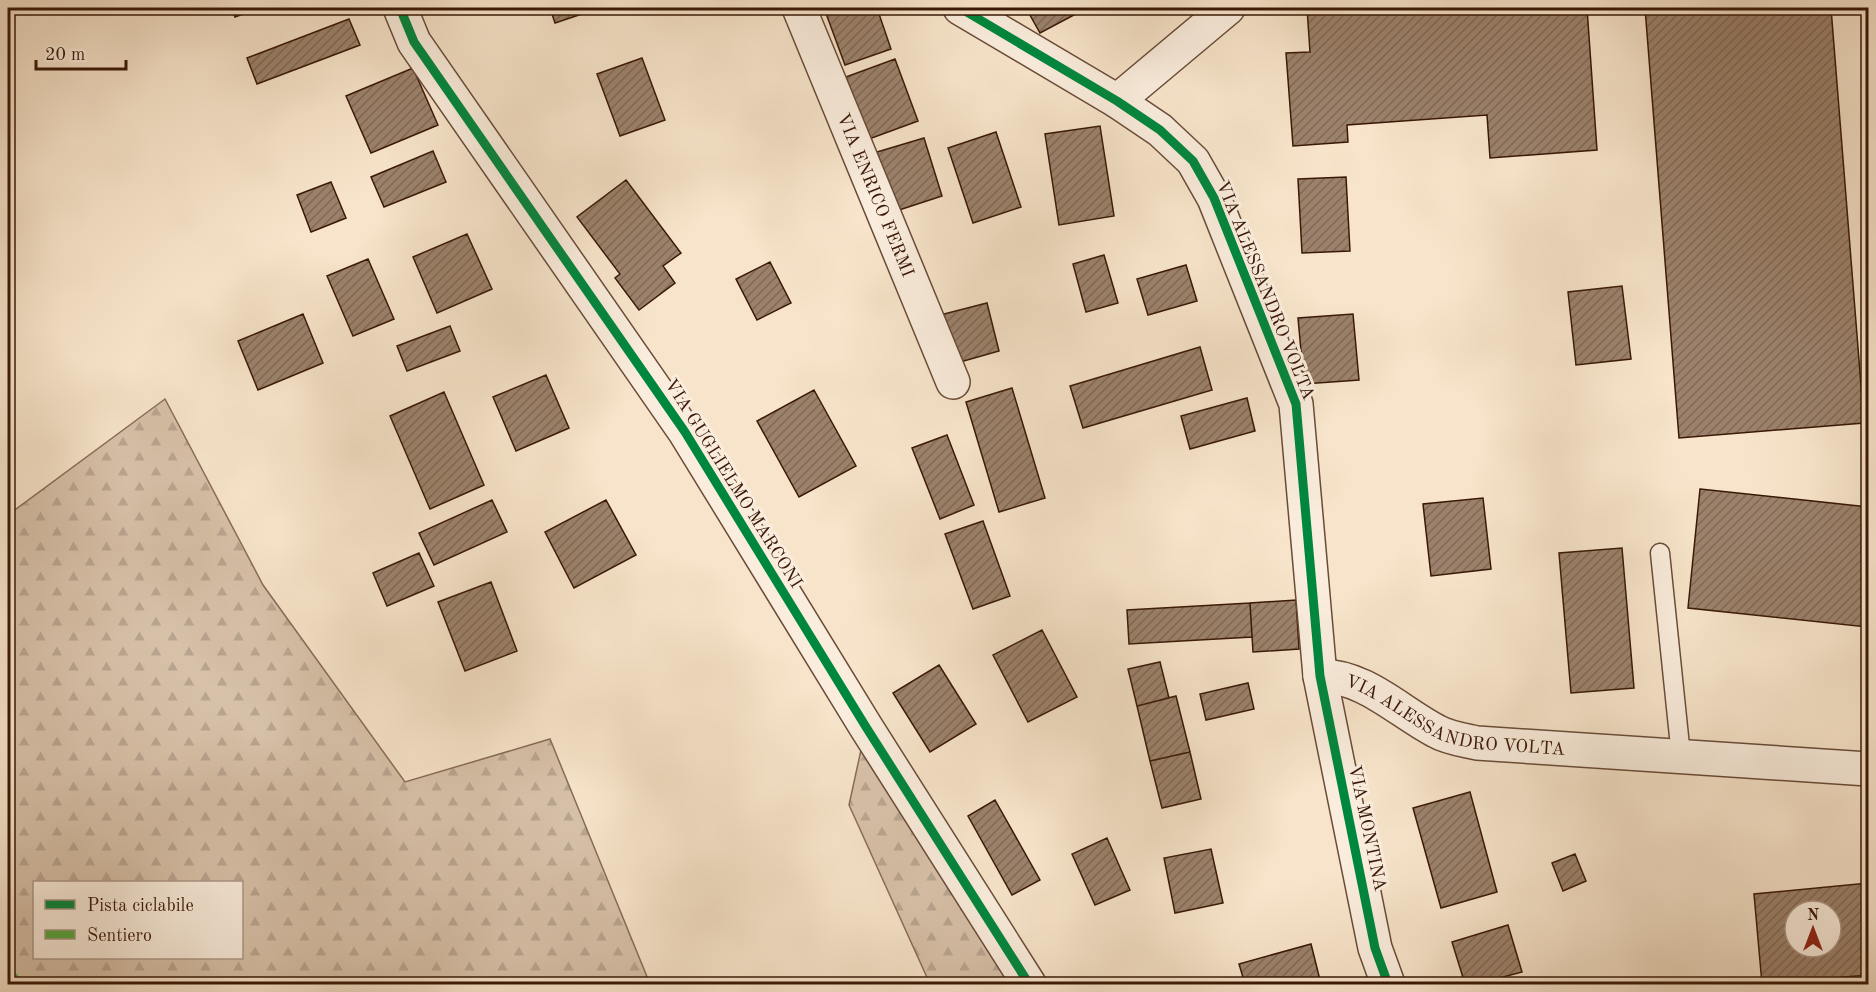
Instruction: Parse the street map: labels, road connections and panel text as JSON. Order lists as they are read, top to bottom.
{
  "streets": {
    "street": [
      "VIA ENRICO FERMI",
      "VIA ALESSANDRO VOLTA",
      "VIA GUGLIELMO MARCONI",
      "VIA MONTINA"
    ]
  },
  "crossings": [
    ["VIA ALESSANDRO VOLTA", "VIA MONTINA"]
  ],
  "legend": ["Pista ciclabile", "Sentiero"],
  "scale_bar": "20 m",
  "north": "top"
}
